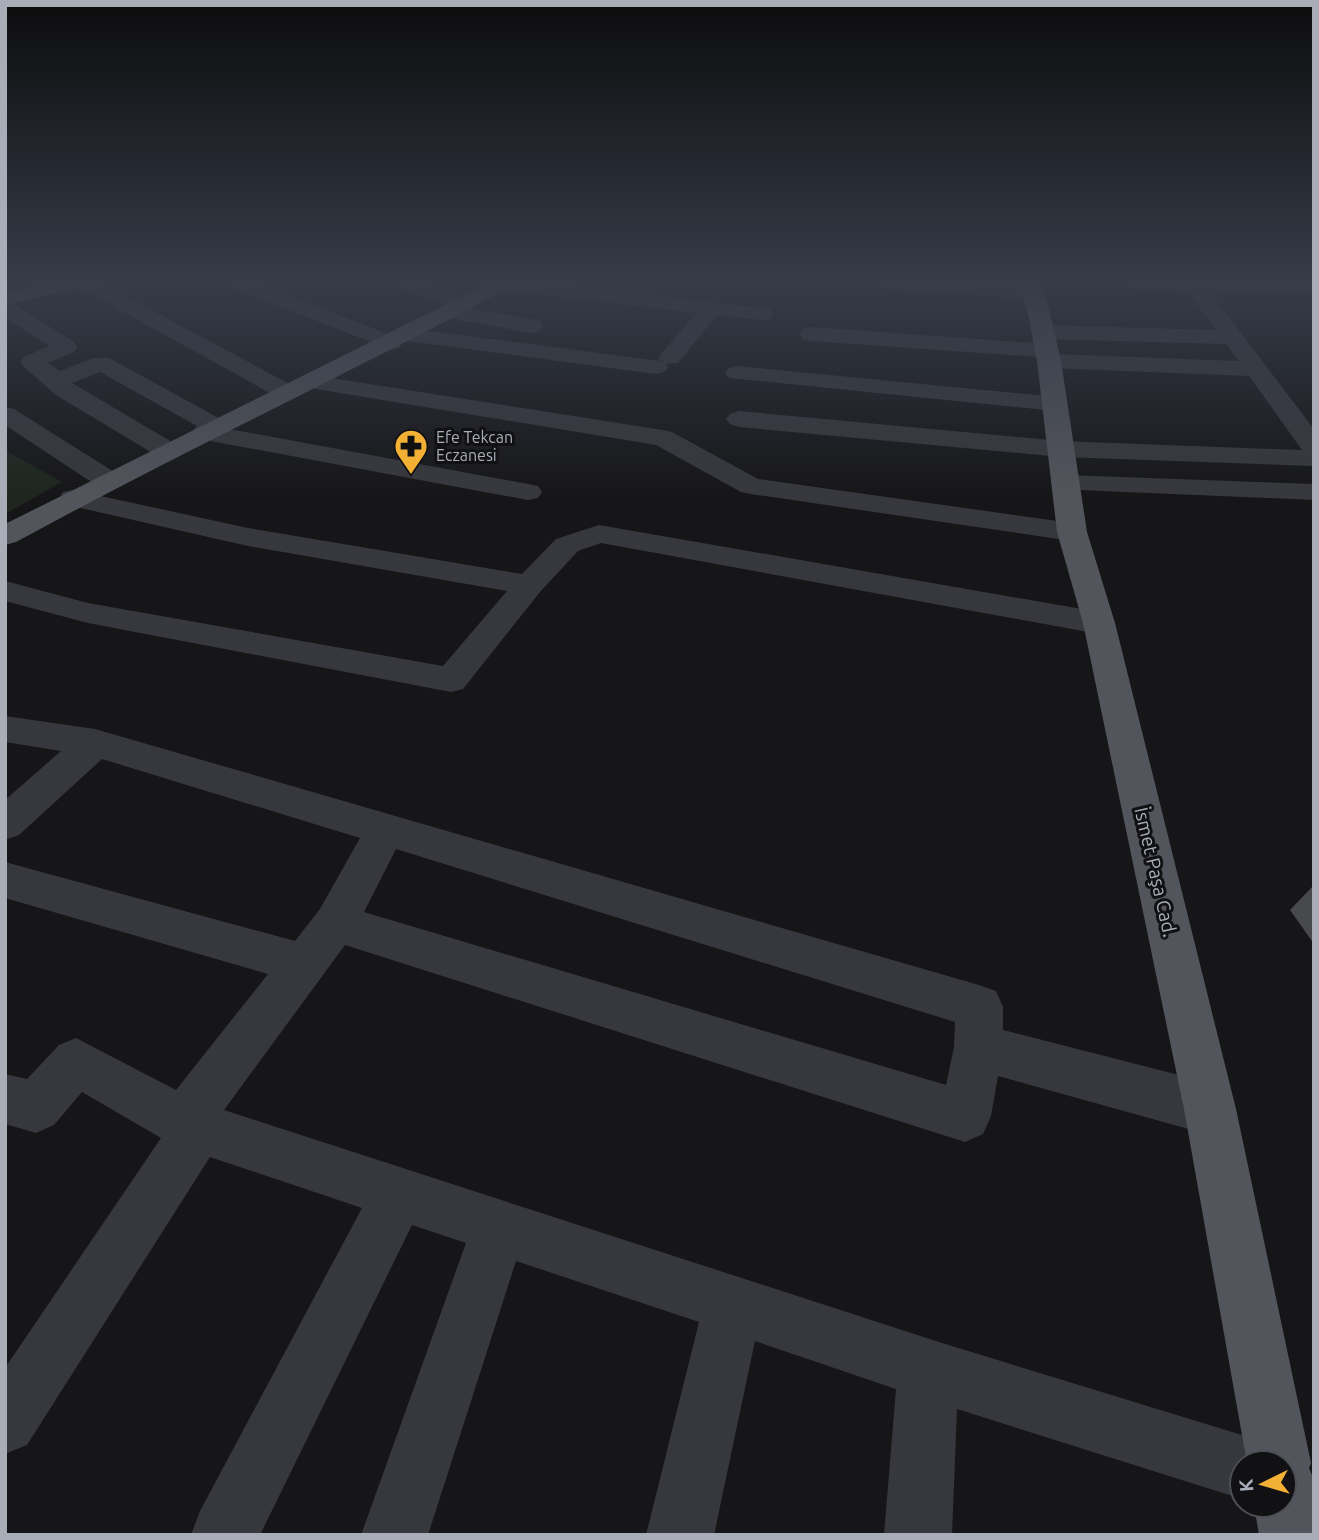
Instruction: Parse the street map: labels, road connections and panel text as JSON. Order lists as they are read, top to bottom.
{
  "streets": {
    "main road": ["İsmet Paşa Cad."]
  },
  "places": {
    "pharmacy": ["Efe Tekcan Eczanesi"]
  },
  "north": "left"
}
